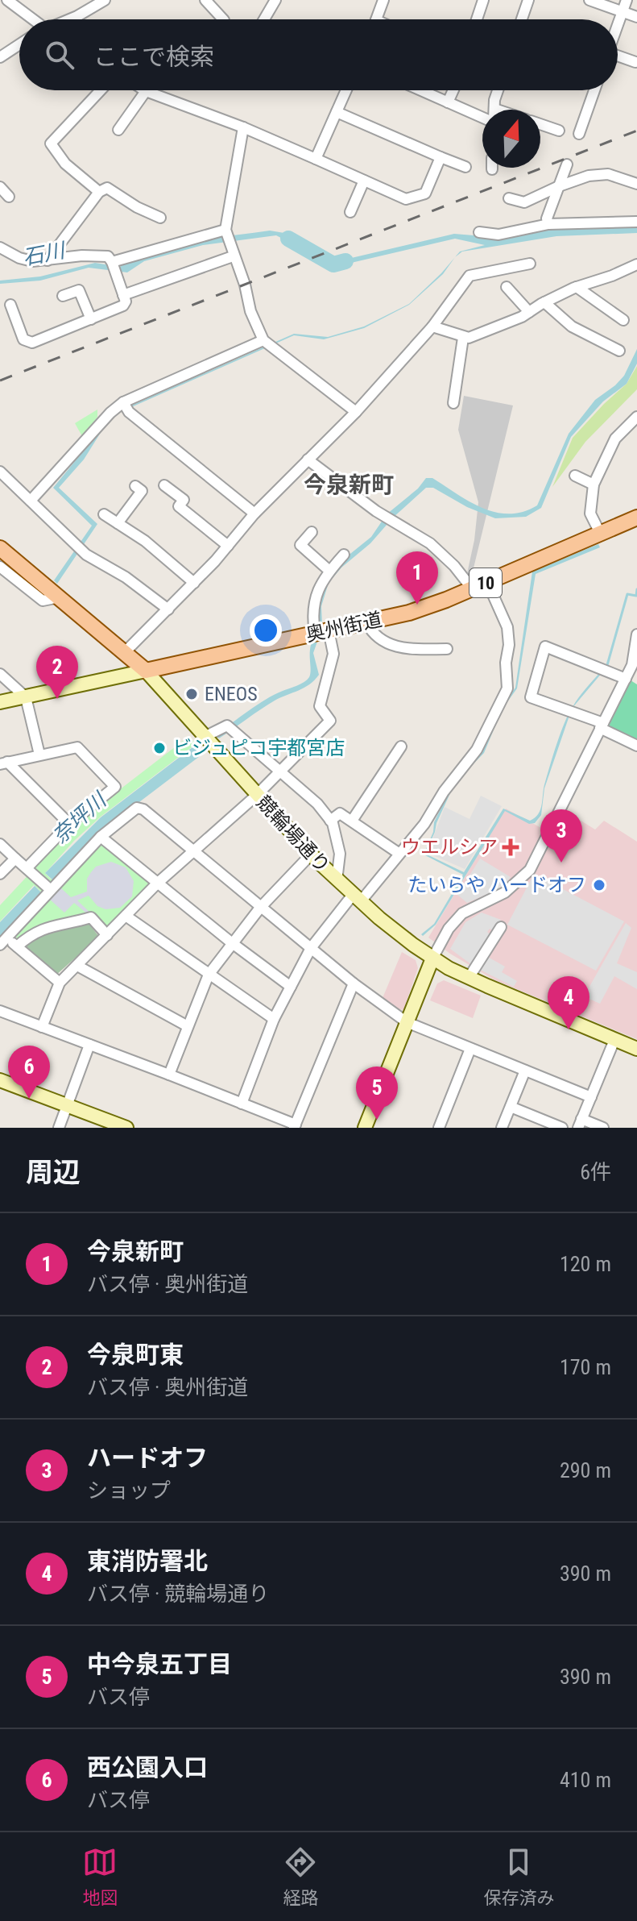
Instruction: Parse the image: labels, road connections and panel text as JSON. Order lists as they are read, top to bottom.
{
  "streets": {
    "main road": ["10", "奥州街道", "競輪場通り"]
  },
  "crossings": [
    ["奥州街道", "競輪場通り"]
  ],
  "districts": ["今泉新町"],
  "water": ["石川", "奈坪川"],
  "places": {
    "other": ["ENEOS", "ビジュピコ宇都宮店", "たいらや ハードオフ"],
    "health": ["ウエルシア"]
  },
  "north": "top",
  "page": {
    "search": "ここで検索",
    "pins": [
      "1",
      "2",
      "3",
      "4",
      "6",
      "5"
    ],
    "heading": ["周辺", "6件"],
    "list": [
      {
        "mark": "1",
        "name": "今泉新町",
        "note": "バス停 · 奥州街道",
        "value": "120 m"
      },
      {
        "mark": "2",
        "name": "今泉町東",
        "note": "バス停 · 奥州街道",
        "value": "170 m"
      },
      {
        "mark": "3",
        "name": "ハードオフ",
        "note": "ショップ",
        "value": "290 m"
      },
      {
        "mark": "4",
        "name": "東消防署北",
        "note": "バス停 · 競輪場通り",
        "value": "390 m"
      },
      {
        "mark": "5",
        "name": "中今泉五丁目",
        "note": "バス停",
        "value": "390 m"
      },
      {
        "mark": "6",
        "name": "西公園入口",
        "note": "バス停",
        "value": "410 m"
      }
    ],
    "nav": ["地図", "経路", "保存済み"]
  }
}
